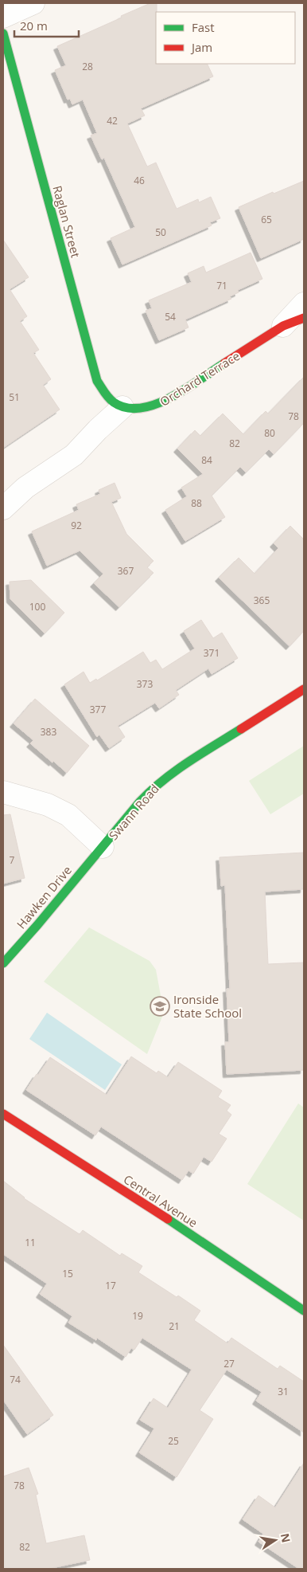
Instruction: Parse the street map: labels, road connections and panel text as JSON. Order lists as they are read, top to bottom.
{
  "streets": {
    "street": [
      "Raglan Street",
      "Orchard Terrace",
      "Swann Road",
      "Hawken Drive",
      "Central Avenue"
    ]
  },
  "crossings": [
    ["Raglan Street", "Orchard Terrace"],
    ["Swann Road", "Hawken Drive"]
  ],
  "places": {
    "school or university": ["Ironside State School"]
  },
  "house_numbers": [
    "28",
    "42",
    "46",
    "65",
    "50",
    "71",
    "54",
    "51",
    "78",
    "80",
    "82",
    "84",
    "88",
    "92",
    "367",
    "365",
    "100",
    "371",
    "373",
    "377",
    "383",
    "7",
    "11",
    "15",
    "17",
    "19",
    "21",
    "27",
    "74",
    "31",
    "25",
    "78",
    "82"
  ],
  "legend": ["Fast", "Jam"],
  "scale_bar": "20 m",
  "north": "right"
}
